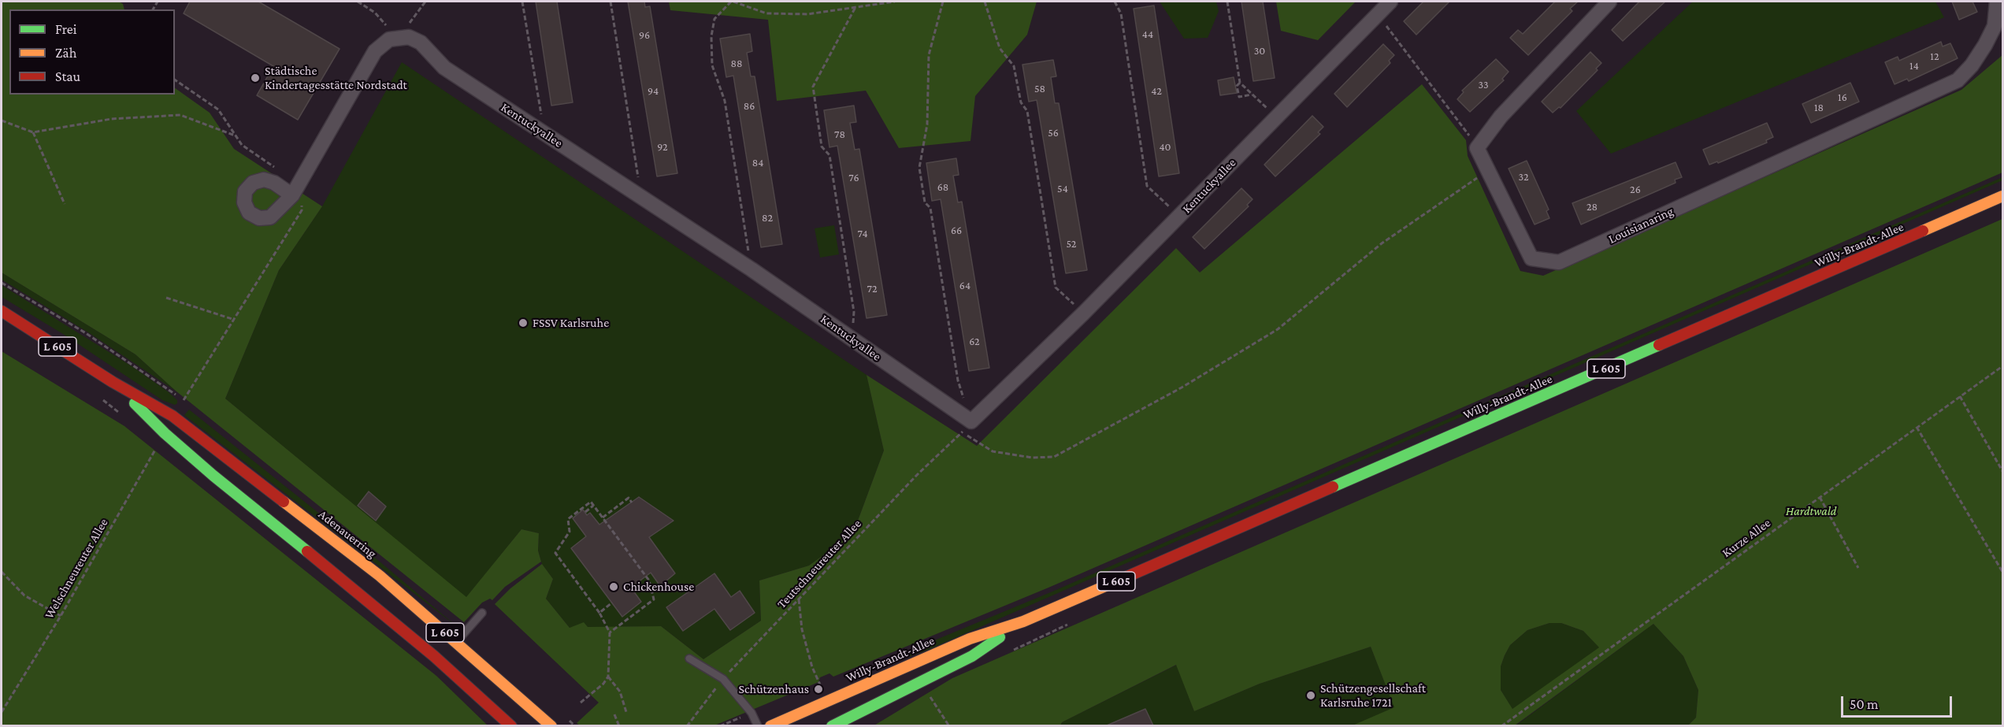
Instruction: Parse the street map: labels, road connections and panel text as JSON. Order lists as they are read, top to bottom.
{
  "streets": {
    "main road": ["Willy-Brandt-Allee", "L 605", "Adenauerring"],
    "street": ["Kentuckyallee", "Louisianaring"],
    "path": ["Kurze Allee", "Teutschneureuter Allee", "Welschneureuter Allee"]
  },
  "crossings": [
    ["Kentuckyallee", "Teutschneureuter Allee"],
    ["Adenauerring", "Welschneureuter Allee"]
  ],
  "parks": ["Hardtwald"],
  "places": [
    "Städtische Kindertagesstätte Nordstadt",
    "FSSV Karlsruhe",
    "Chickenhouse",
    "Schützenhaus",
    "Schützengesellschaft Karlsruhe 1721"
  ],
  "house_numbers": [
    "44",
    "96",
    "30",
    "12",
    "88",
    "14",
    "33",
    "58",
    "94",
    "42",
    "16",
    "86",
    "18",
    "56",
    "78",
    "92",
    "40",
    "84",
    "32",
    "76",
    "68",
    "54",
    "26",
    "28",
    "82",
    "66",
    "74",
    "52",
    "64",
    "72",
    "62"
  ],
  "legend": ["Frei", "Zäh", "Stau"],
  "scale_bar": "50 m"
}
